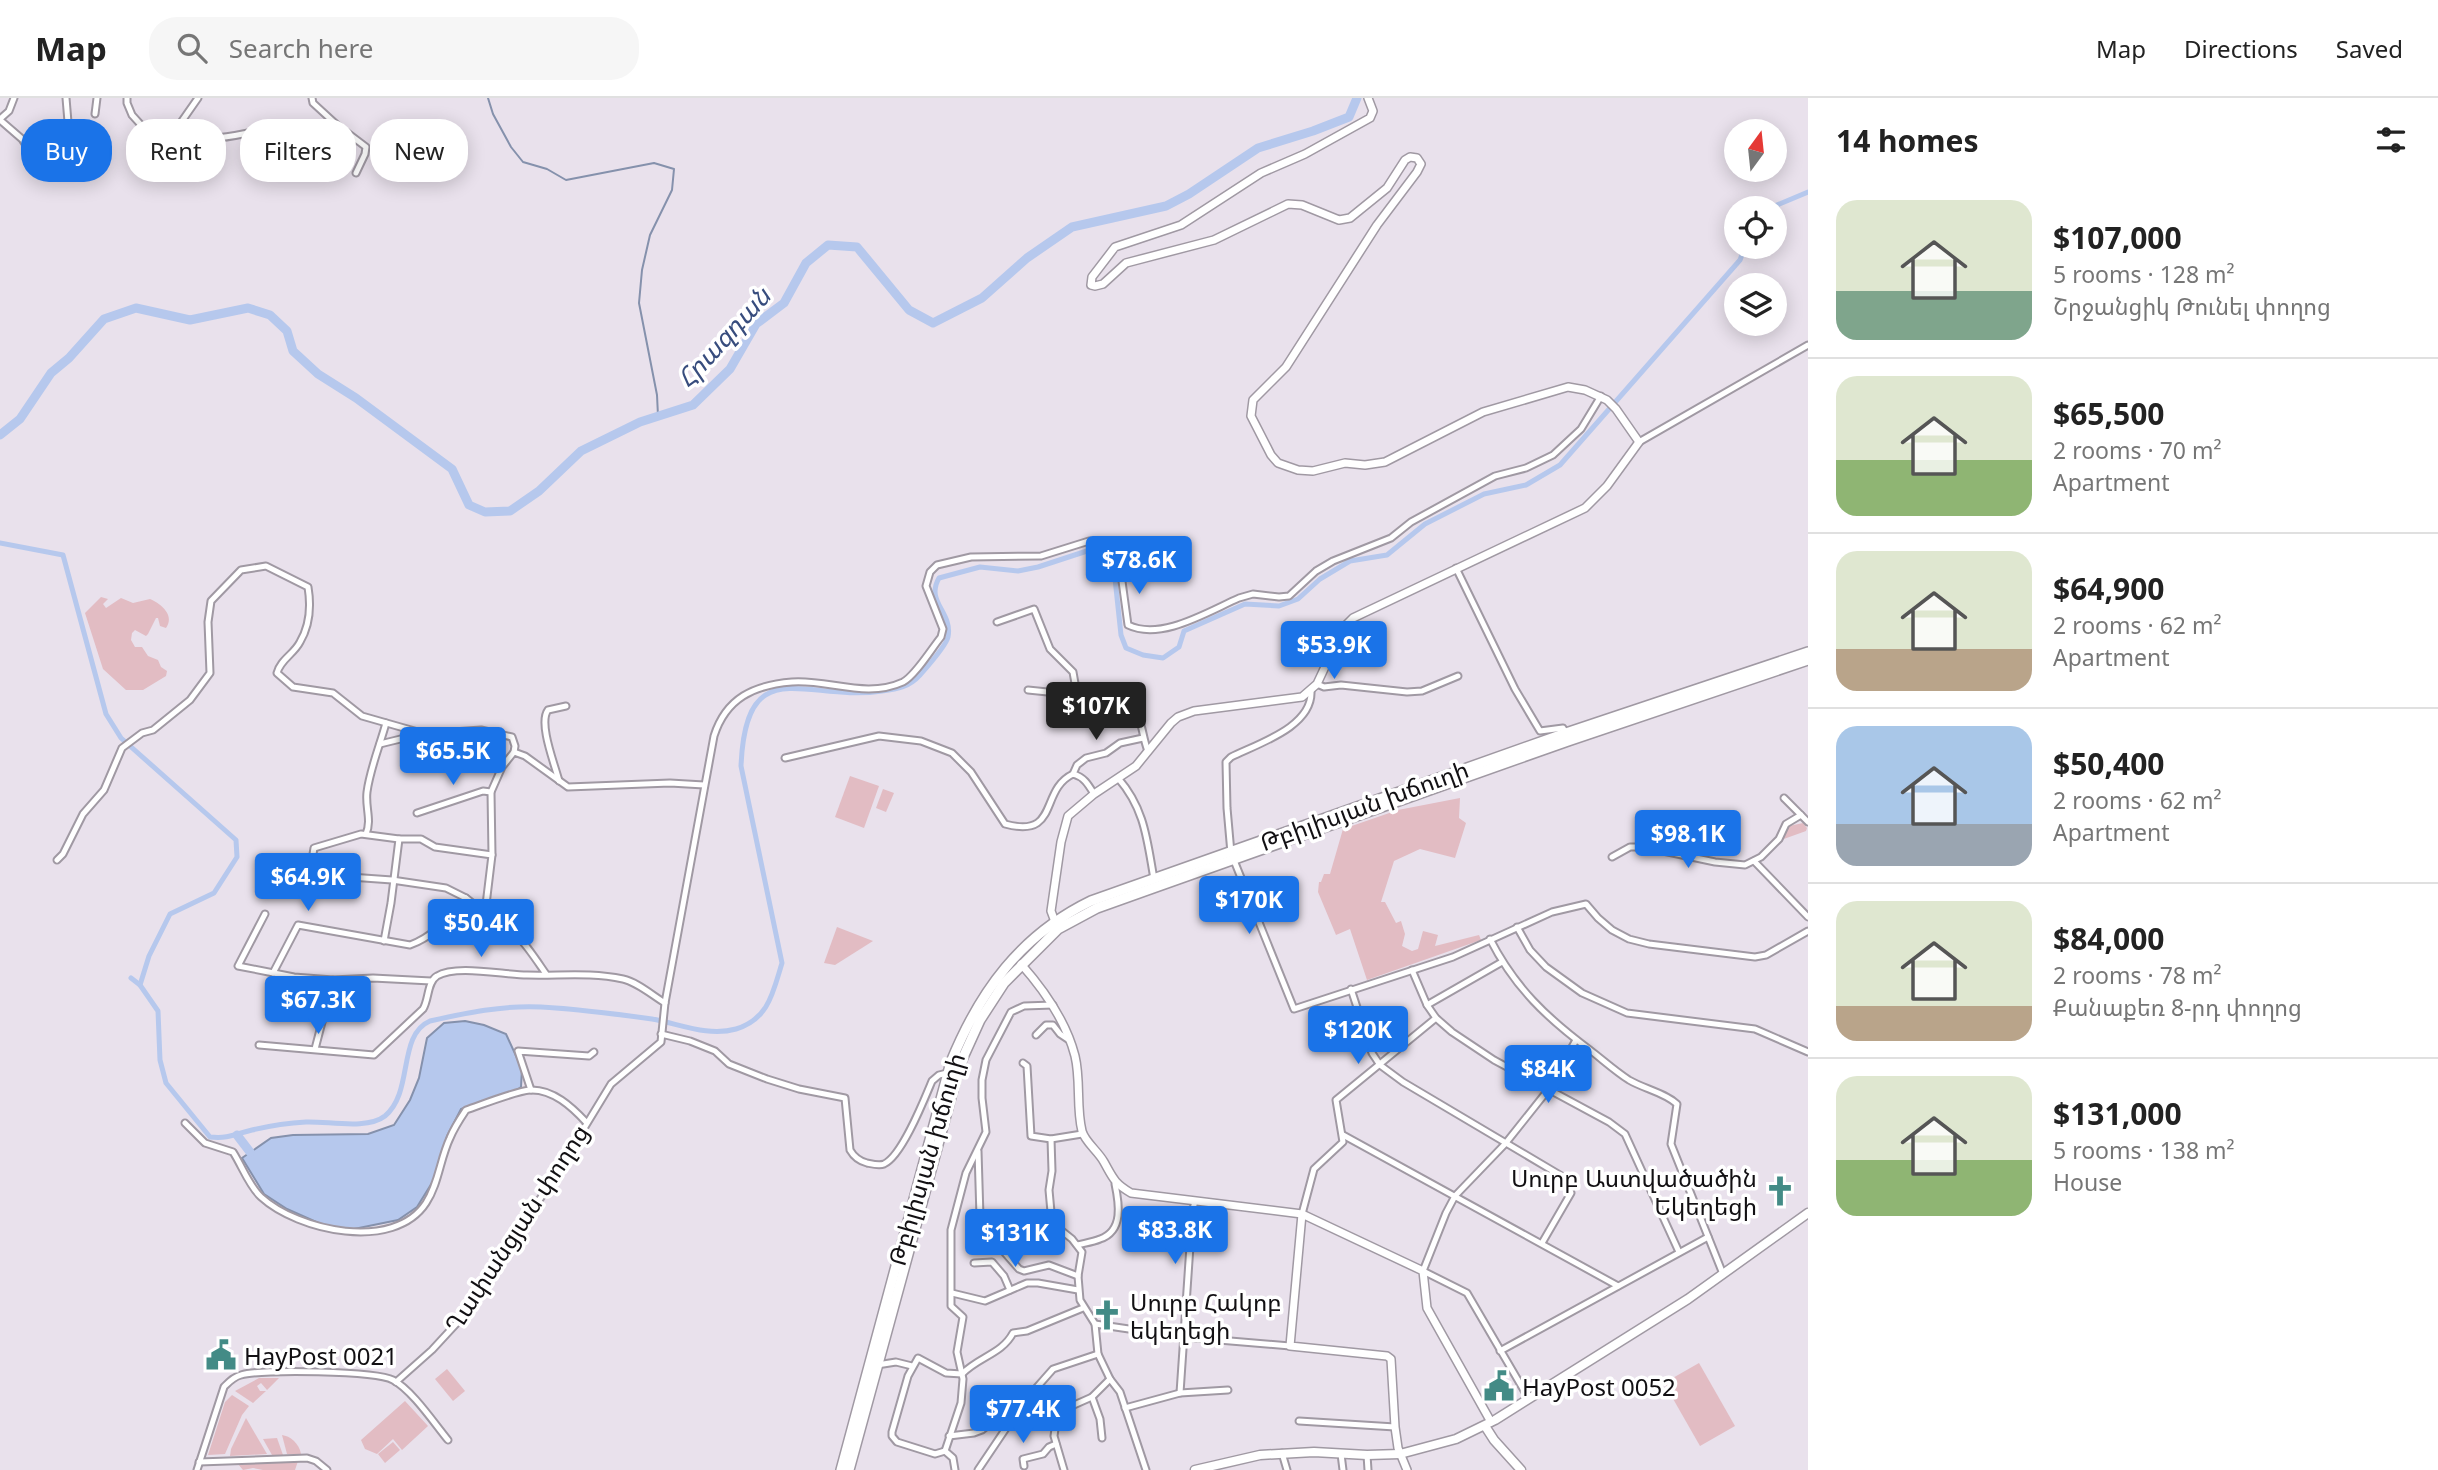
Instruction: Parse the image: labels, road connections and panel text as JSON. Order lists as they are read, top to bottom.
{
  "streets": {
    "main road": ["Թբիլիսյան խճուղի"],
    "street": ["Ղափանցյան փողոց"]
  },
  "water": ["Հրազդան"],
  "places": {
    "church": ["Սուրբ Աստվածածին Եկեղեցի", "Սուրբ Հակոբ եկեղեցի"],
    "public building": ["HayPost 0021", "HayPost 0052"]
  },
  "north": "top",
  "page": {
    "header": "Map",
    "search": "Search here",
    "nav": ["Map", "Directions", "Saved"],
    "heading": "14 homes",
    "chip": [
      "Buy",
      "Rent",
      "Filters",
      "New"
    ],
    "list": [
      {
        "name": "$107,000",
        "note": "5 rooms · 128 m² · Շրջանցիկ Թունել փողոց"
      },
      {
        "name": "$65,500",
        "note": "2 rooms · 70 m² · Apartment"
      },
      {
        "name": "$64,900",
        "note": "2 rooms · 62 m² · Apartment"
      },
      {
        "name": "$50,400",
        "note": "2 rooms · 62 m² · Apartment"
      },
      {
        "name": "$84,000",
        "note": "2 rooms · 78 m² · Քանաքեռ 8-րդ փողոց"
      },
      {
        "name": "$131,000",
        "note": "5 rooms · 138 m² · House"
      }
    ],
    "price": [
      "$78.6K",
      "$53.9K",
      "$107K",
      "$65.5K",
      "$98.1K",
      "$64.9K",
      "$170K",
      "$50.4K",
      "$67.3K",
      "$120K",
      "$84K",
      "$83.8K",
      "$131K",
      "$77.4K"
    ]
  }
}
